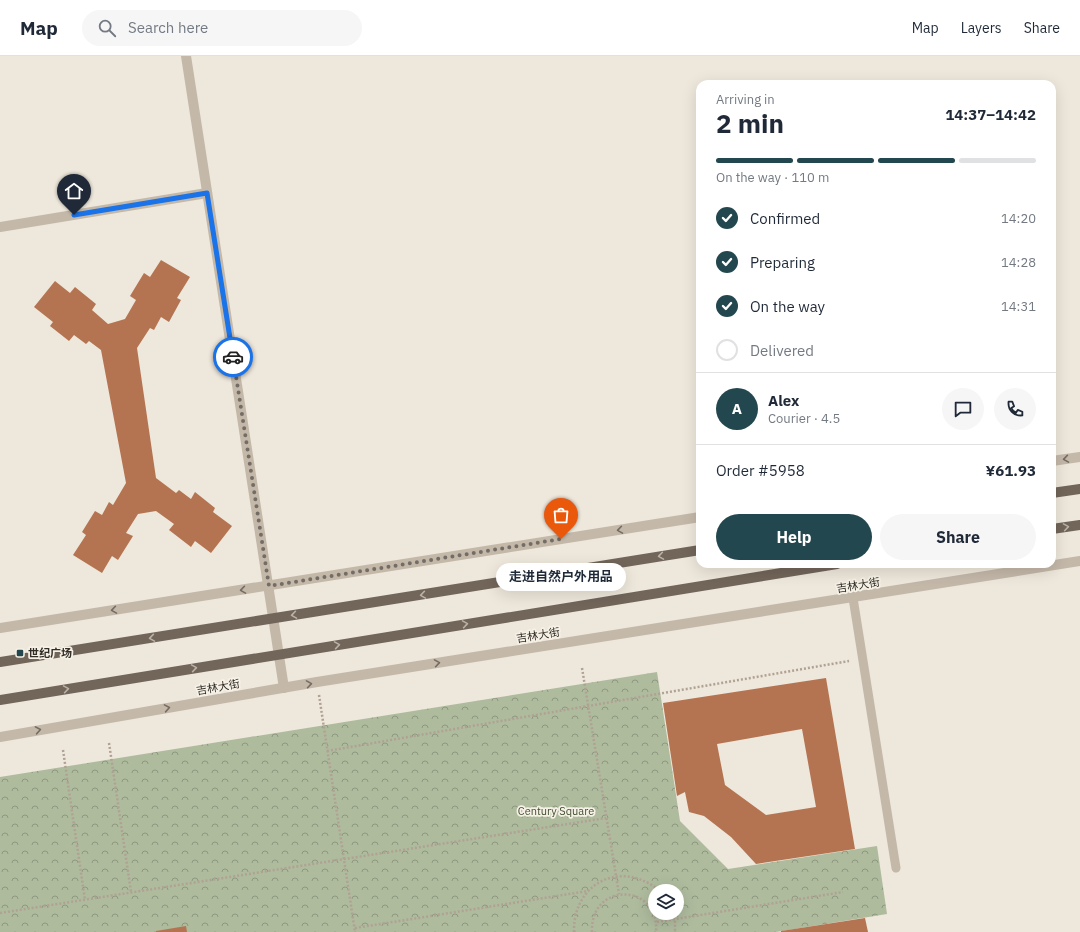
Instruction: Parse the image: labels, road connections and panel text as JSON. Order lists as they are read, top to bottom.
{
  "streets": {
    "main road": ["吉林大街"]
  },
  "parks": ["Century Square"],
  "places": {
    "other": ["走进自然户外用品"],
    "transit": ["世纪广场"]
  },
  "page": {
    "header": "Map",
    "search": "Search here",
    "nav": ["Map", "Layers", "Share"],
    "heading": ["2 min", "Arriving in", "14:37–14:42"],
    "panel": [
      "Alex",
      "Courier · 4.5",
      "Order #5958",
      "¥61.93"
    ],
    "bar": "On the way · 110 m",
    "list": [
      ["Confirmed", "14:20"],
      ["Preparing", "14:28"],
      ["On the way", "14:31"],
      "Delivered"
    ],
    "round": "A",
    "buttons": ["Help", "Share"],
    "bubble": "走进自然户外用品"
  }
}
